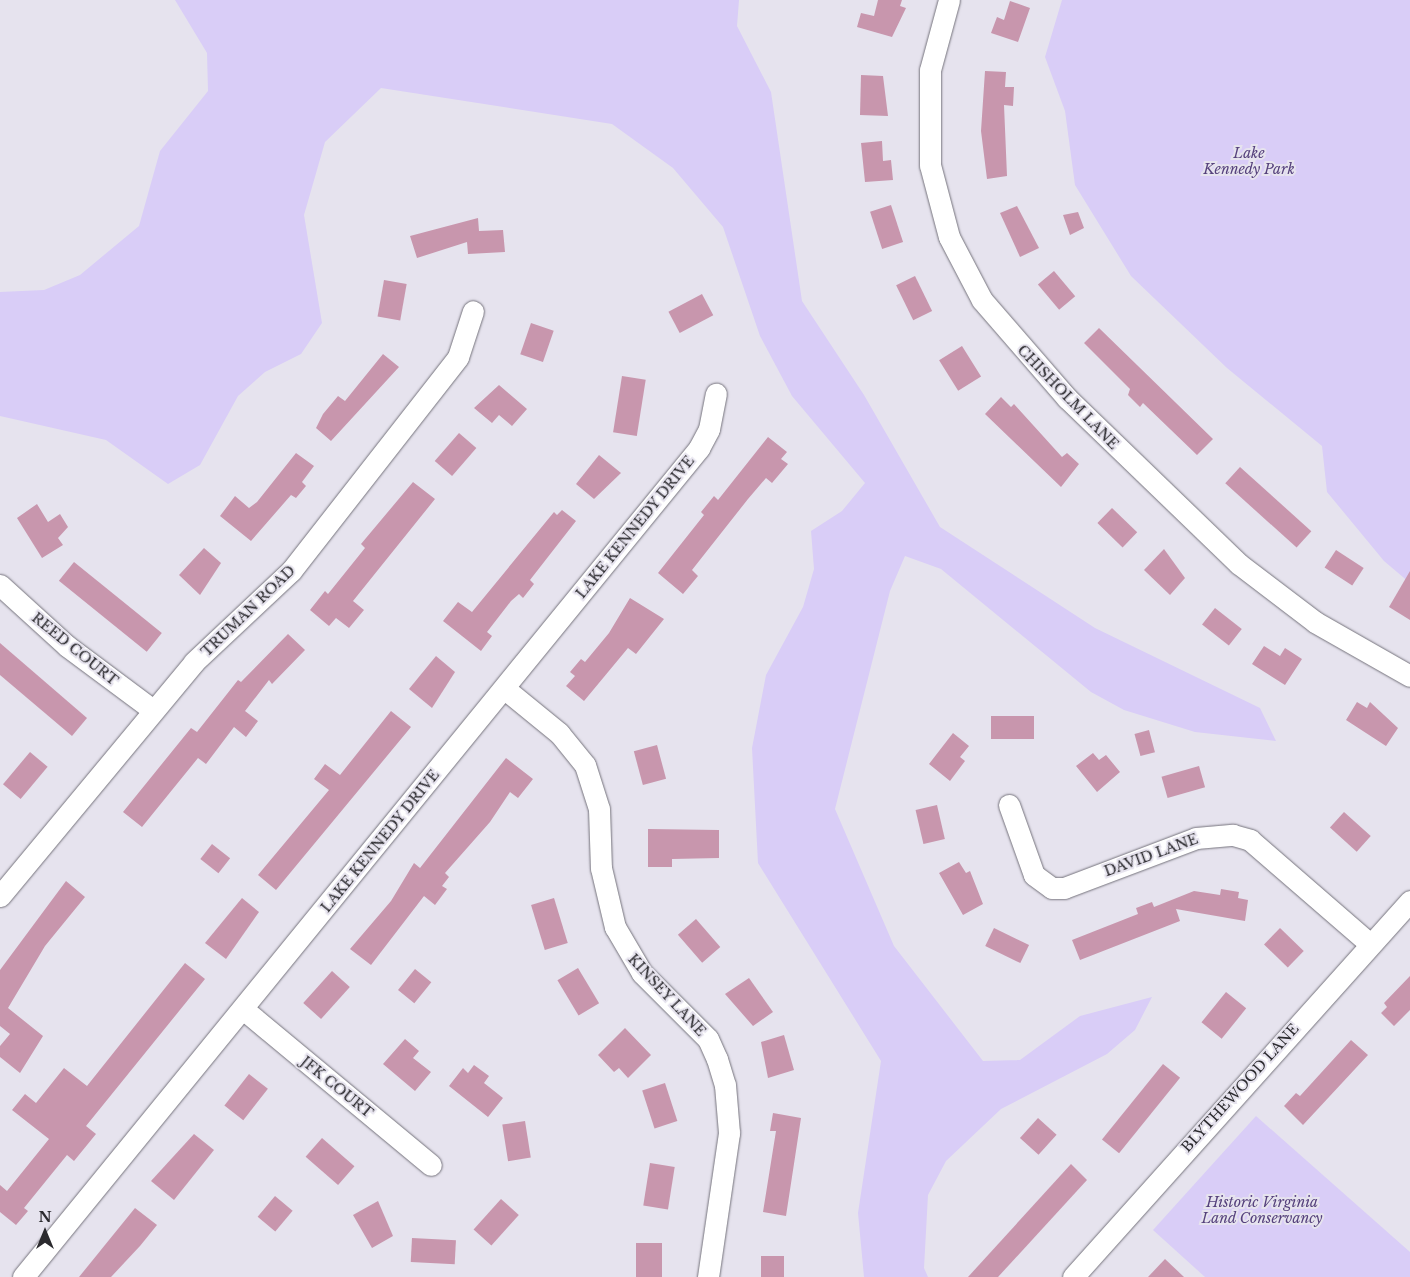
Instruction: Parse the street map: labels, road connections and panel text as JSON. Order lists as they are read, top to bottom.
{
  "streets": {
    "street": [
      "CHISHOLM LANE",
      "LAKE KENNEDY DRIVE",
      "TRUMAN ROAD",
      "REED COURT",
      "DAVID LANE",
      "KINSEY LANE",
      "JFK COURT",
      "BLYTHEWOOD LANE"
    ]
  },
  "crossings": [
    ["LAKE KENNEDY DRIVE", "KINSEY LANE"],
    ["LAKE KENNEDY DRIVE", "JFK COURT"],
    ["TRUMAN ROAD", "REED COURT"],
    ["DAVID LANE", "BLYTHEWOOD LANE"]
  ],
  "parks": ["Lake Kennedy Park", "Historic Virginia Land Conservancy"],
  "north": "top"
}
